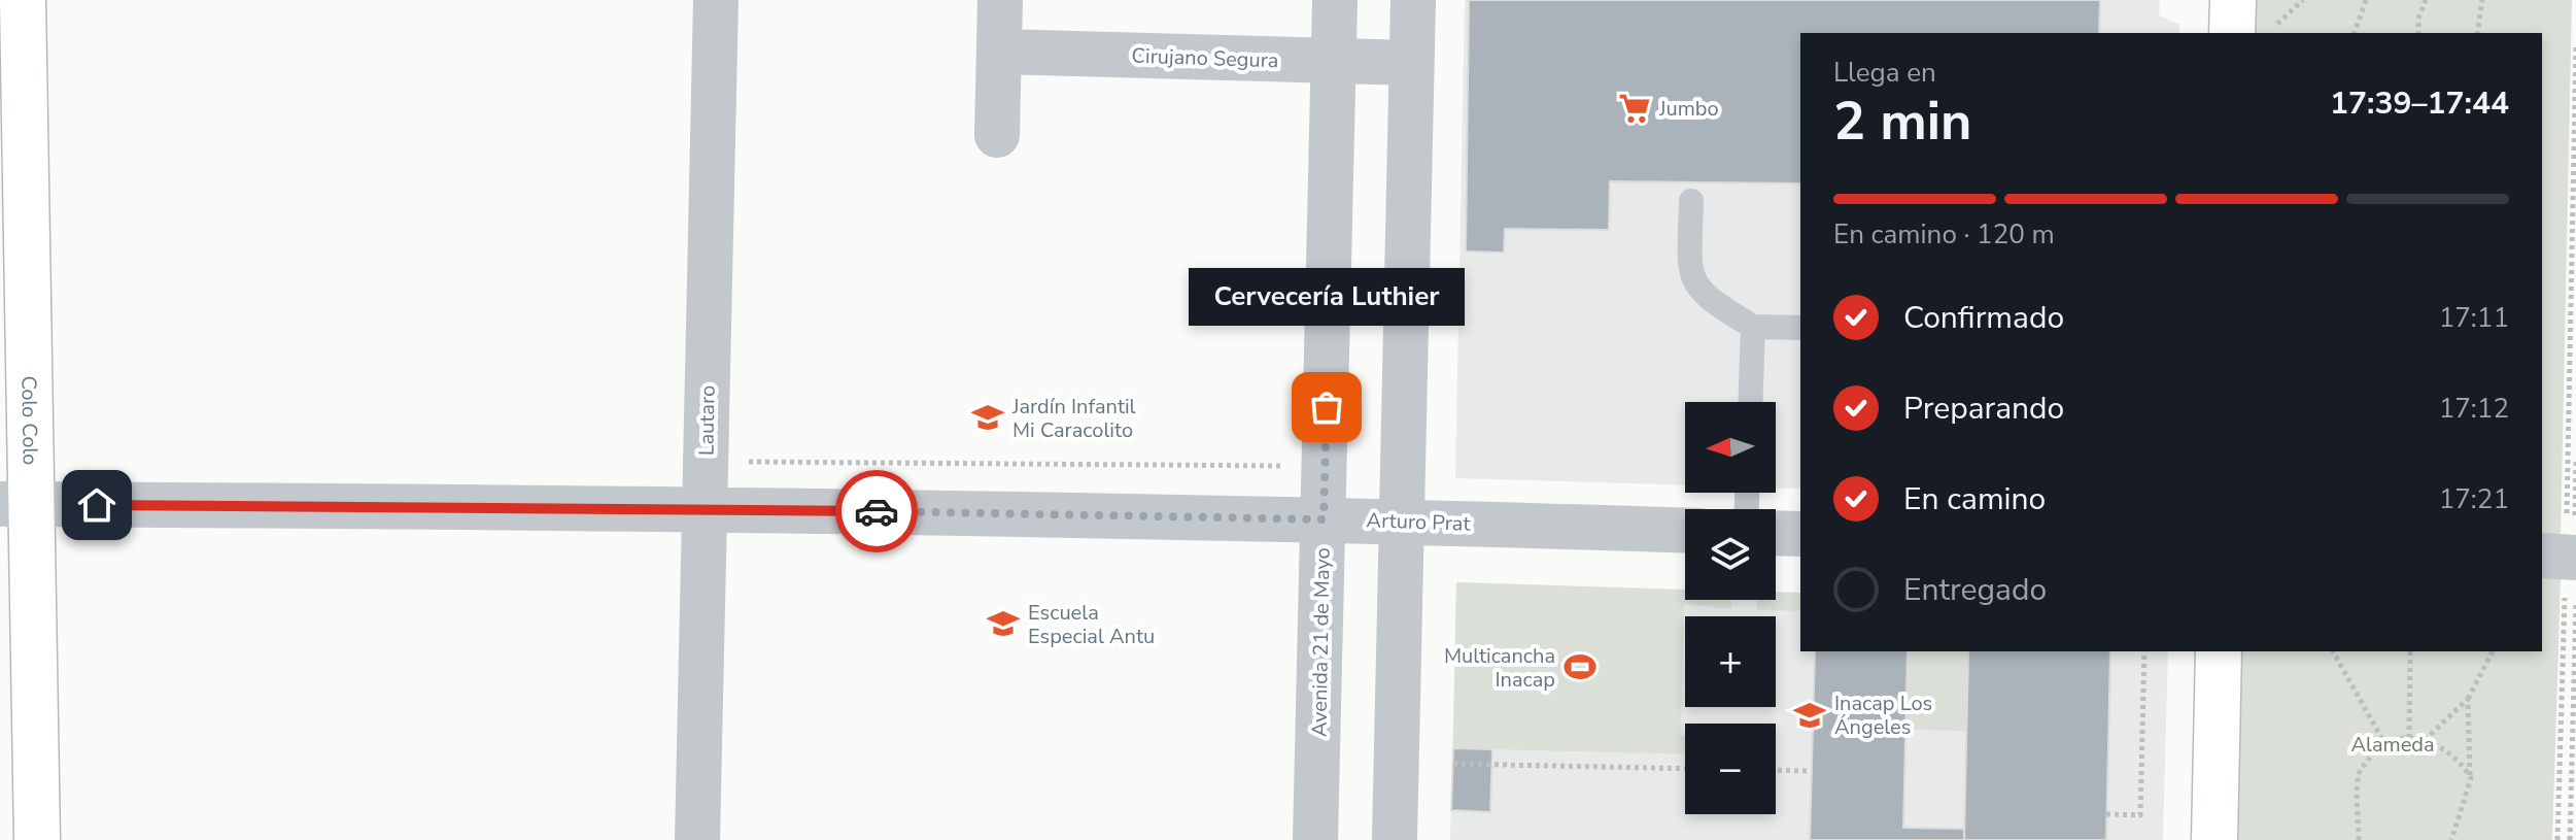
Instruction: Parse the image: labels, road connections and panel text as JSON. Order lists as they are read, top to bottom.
{
  "streets": {
    "main road": ["Colo Colo"],
    "street": [
      "Cirujano Segura",
      "Lautaro",
      "Arturo Prat",
      "Avenida 21 de Mayo"
    ]
  },
  "crossings": [
    ["Cirujano Segura", "Avenida 21 de Mayo"],
    ["Colo Colo", "Arturo Prat"],
    ["Lautaro", "Arturo Prat"],
    ["Arturo Prat", "Avenida 21 de Mayo"]
  ],
  "parks": ["Alameda"],
  "places": {
    "supermarket": ["Jumbo"],
    "other": ["Cervecería Luthier"],
    "school or university": ["Jardín Infantil Mi Caracolito", "Escuela Especial Antu", "Inacap Los Ángeles"],
    "sports": ["Multicancha Inacap"]
  },
  "north": "left",
  "page": {
    "heading": ["2 min", "Llega en", "17:39–17:44"],
    "bar": "En camino · 120 m",
    "bubble": "Cervecería Luthier",
    "list": [
      ["Confirmado", "17:11"],
      ["Preparando", "17:12"],
      ["En camino", "17:21"],
      "Entregado"
    ],
    "map_buttons": ["+", "−"]
  }
}
